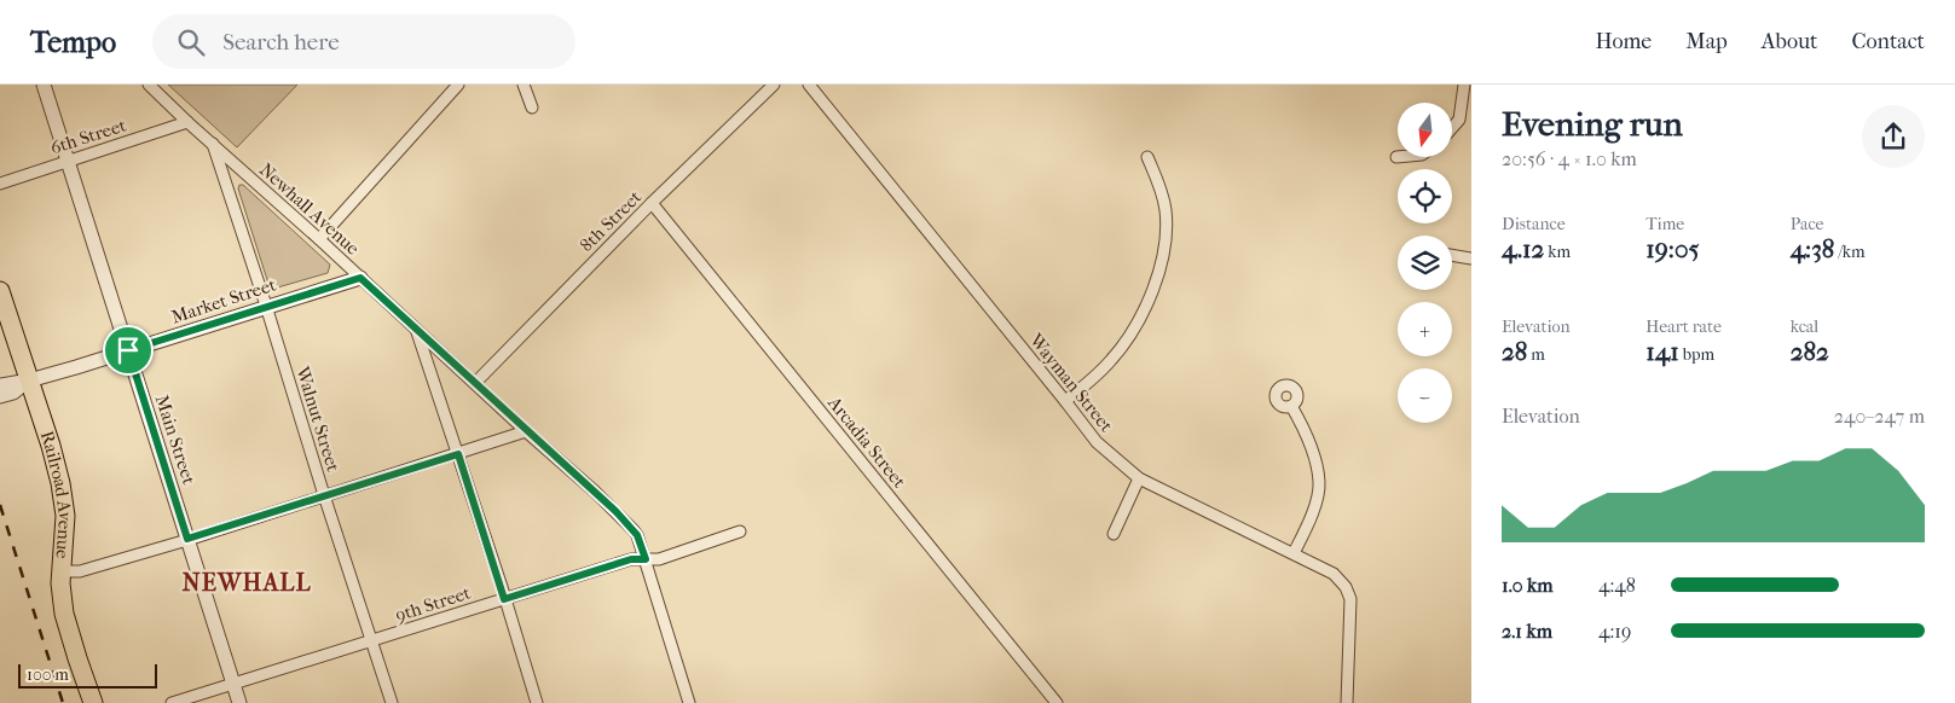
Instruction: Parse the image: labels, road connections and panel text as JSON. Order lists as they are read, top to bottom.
{
  "streets": {
    "main road": ["Railroad Avenue"],
    "street": [
      "6th Street",
      "Newhall Avenue",
      "8th Street",
      "Market Street",
      "Wayman Street",
      "Walnut Street",
      "Main Street",
      "Arcadia Street",
      "9th Street"
    ]
  },
  "crossings": [
    ["6th Street", "Newhall Avenue"],
    ["6th Street", "Main Street"],
    ["Newhall Avenue", "8th Street"],
    ["Newhall Avenue", "Market Street"],
    ["Newhall Avenue", "Walnut Street"],
    ["Newhall Avenue", "9th Street"],
    ["8th Street", "Arcadia Street"],
    ["Market Street", "Walnut Street"],
    ["Market Street", "Main Street"],
    ["Market Street", "Railroad Avenue"],
    ["Walnut Street", "9th Street"],
    ["Main Street", "9th Street"]
  ],
  "districts": ["NEWHALL"],
  "scale_bar": "100 m",
  "north": "bottom",
  "page": {
    "header": "Tempo",
    "search": "Search here",
    "nav": [
      "Home",
      "Map",
      "About",
      "Contact"
    ],
    "heading": ["Evening run", "20:56 · 4 × 1.0 km"],
    "map_buttons": ["+", "−"],
    "stats": [
      ["Distance", "4.12 km"],
      ["Time", "19:05"],
      ["Pace", "4:38 /km"],
      ["Elevation", "28 m"],
      ["Heart rate", "141 bpm"],
      ["kcal", "282"]
    ],
    "chart": ["Elevation", "240–247 m"],
    "list": [
      {
        "name": "1.0 km",
        "note": "4:48"
      },
      {
        "name": "2.1 km",
        "note": "4:19"
      }
    ],
    "scale": "100 m"
  }
}
